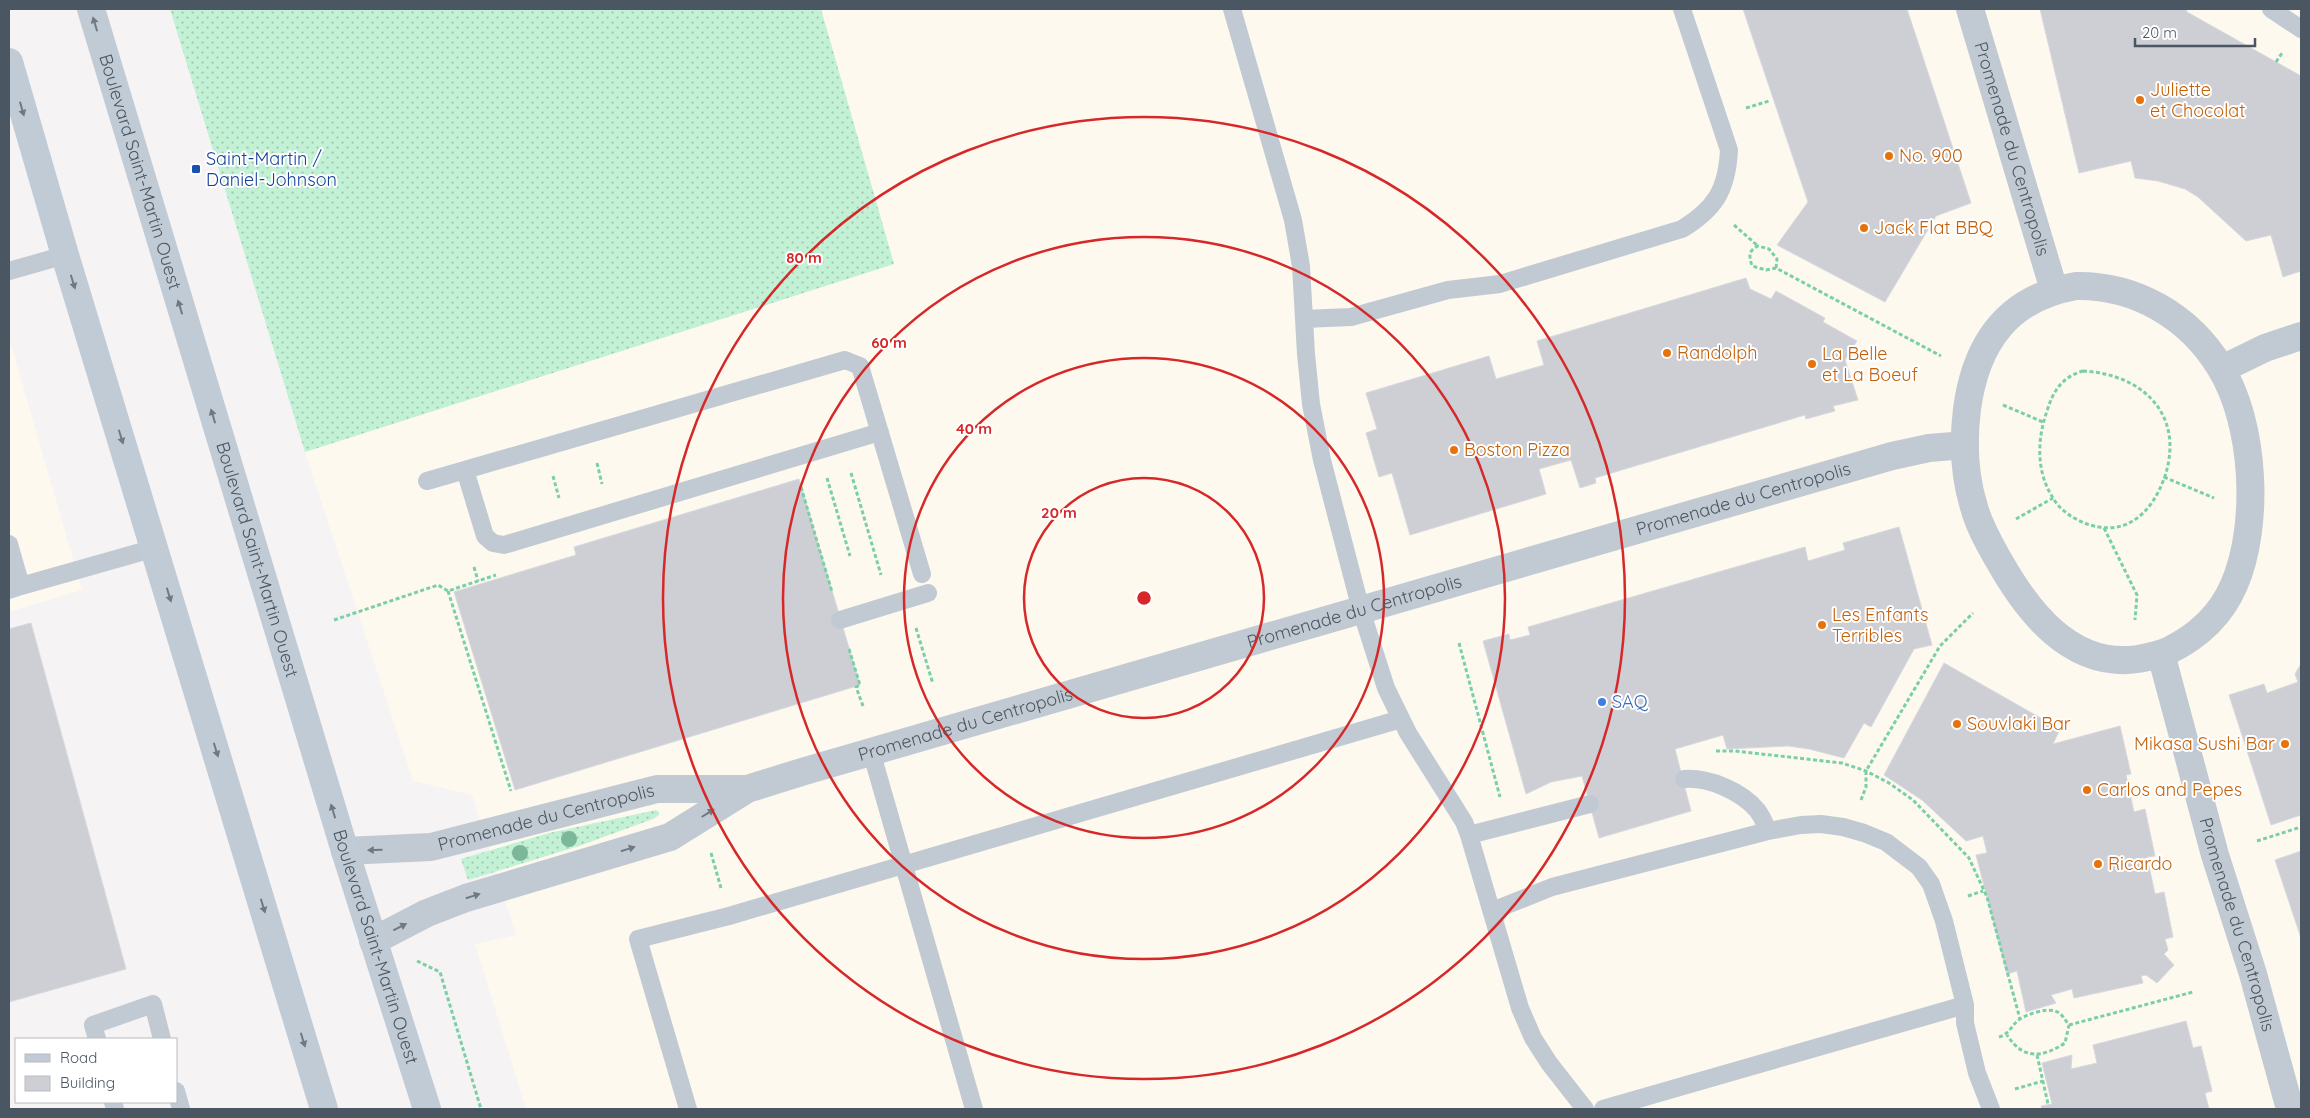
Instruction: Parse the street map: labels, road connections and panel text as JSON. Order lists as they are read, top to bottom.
{
  "streets": {
    "main road": ["Boulevard Saint-Martin Ouest"],
    "street": ["Promenade du Centropolis"]
  },
  "crossings": [
    ["Promenade du Centropolis", "Boulevard Saint-Martin Ouest"]
  ],
  "places": {
    "other": [
      "Juliette et Chocolat",
      "No. 900",
      "Jack Flat BBQ",
      "Randolph",
      "La Belle et La Boeuf",
      "Boston Pizza",
      "Les Enfants Terribles",
      "SAQ",
      "Souvlaki Bar",
      "Mikasa Sushi Bar",
      "Carlos and Pepes",
      "Ricardo"
    ],
    "transit": ["Saint-Martin / Daniel-Johnson"]
  },
  "legend": ["Road", "Building"],
  "scale_bar": "20 m",
  "rings": [
    "80 m",
    "60 m",
    "40 m",
    "20 m"
  ]
}
